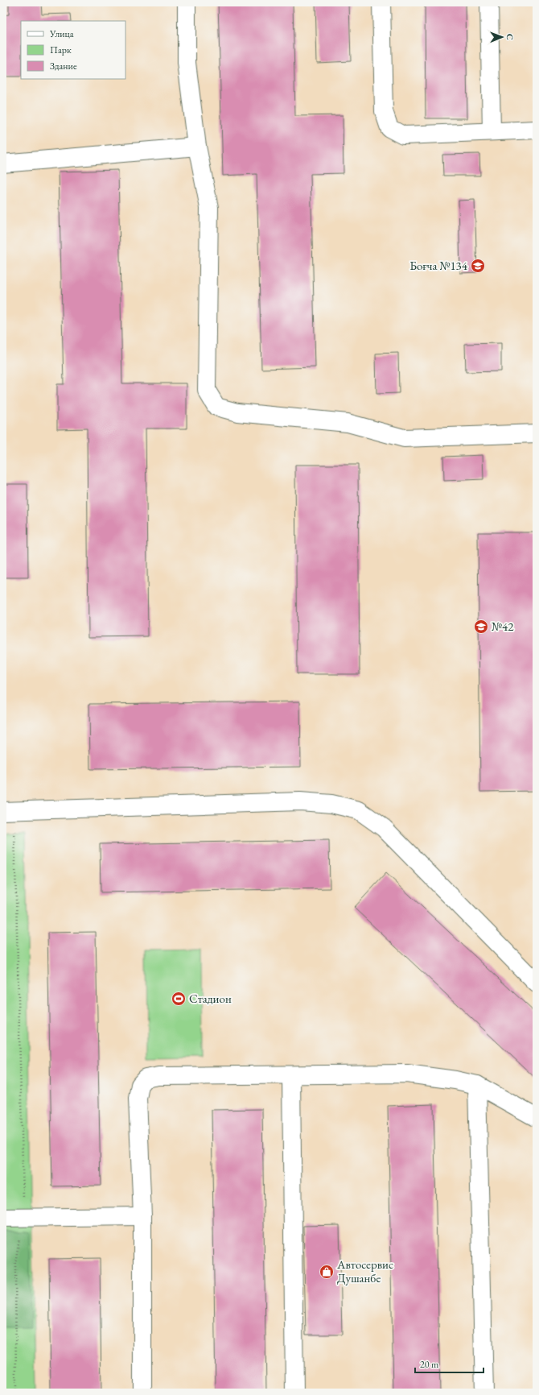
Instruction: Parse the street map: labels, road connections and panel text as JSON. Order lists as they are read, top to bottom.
{
  "places": {
    "school or university": ["Боғча №134", "№42"],
    "sports": ["Стадион"],
    "shop": ["Автосервис Душанбе"]
  },
  "legend": ["Улица", "Парк", "Здание"],
  "scale_bar": "20 m",
  "north": "right"
}
